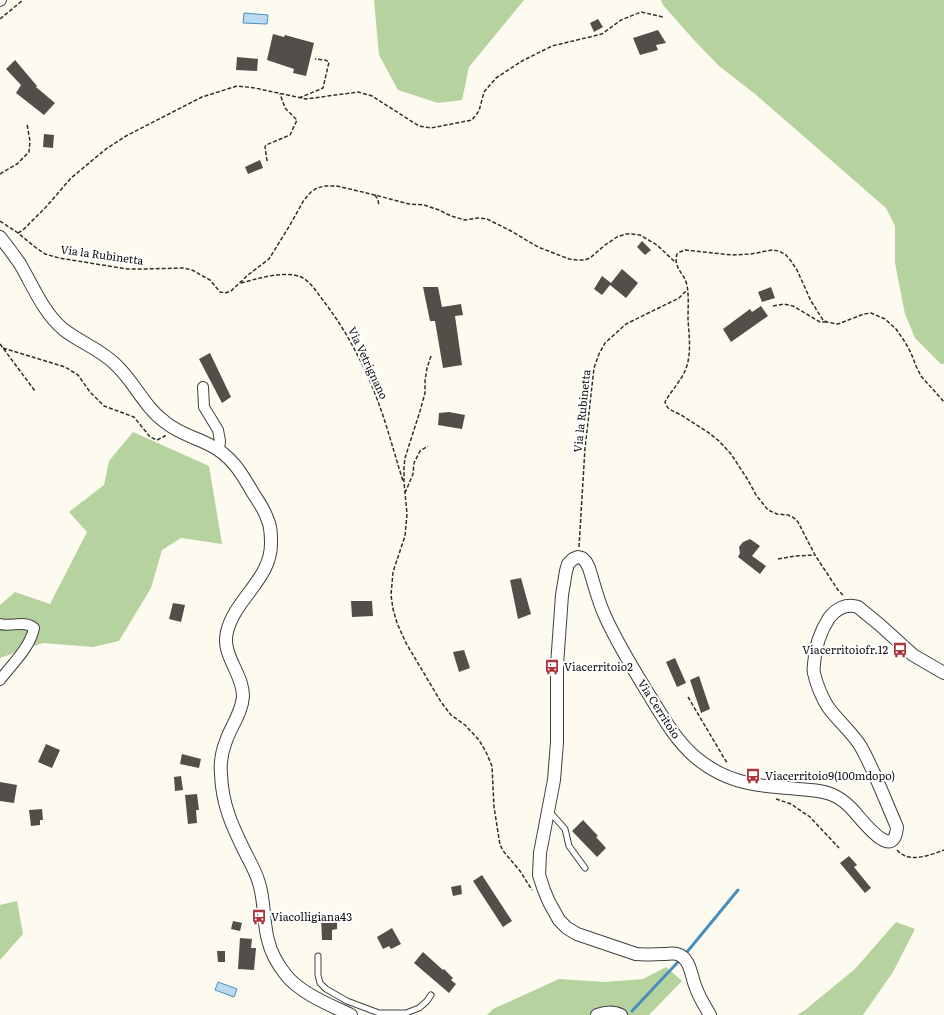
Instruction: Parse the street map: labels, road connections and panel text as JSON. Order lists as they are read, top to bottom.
{
  "streets": {
    "street": ["Via Cerritoio"],
    "path": ["Via la Rubinetta", "Via Vetrignano"]
  },
  "crossings": [
    ["Via la Rubinetta", "Via Vetrignano"],
    ["Via la Rubinetta", "Via Cerritoio"]
  ],
  "places": {
    "bus stop": [
      "Viacerritoiofr.12",
      "Viacerritoio2",
      "Viacerritoio9(100mdopo)",
      "Viacolligiana43"
    ]
  }
}
